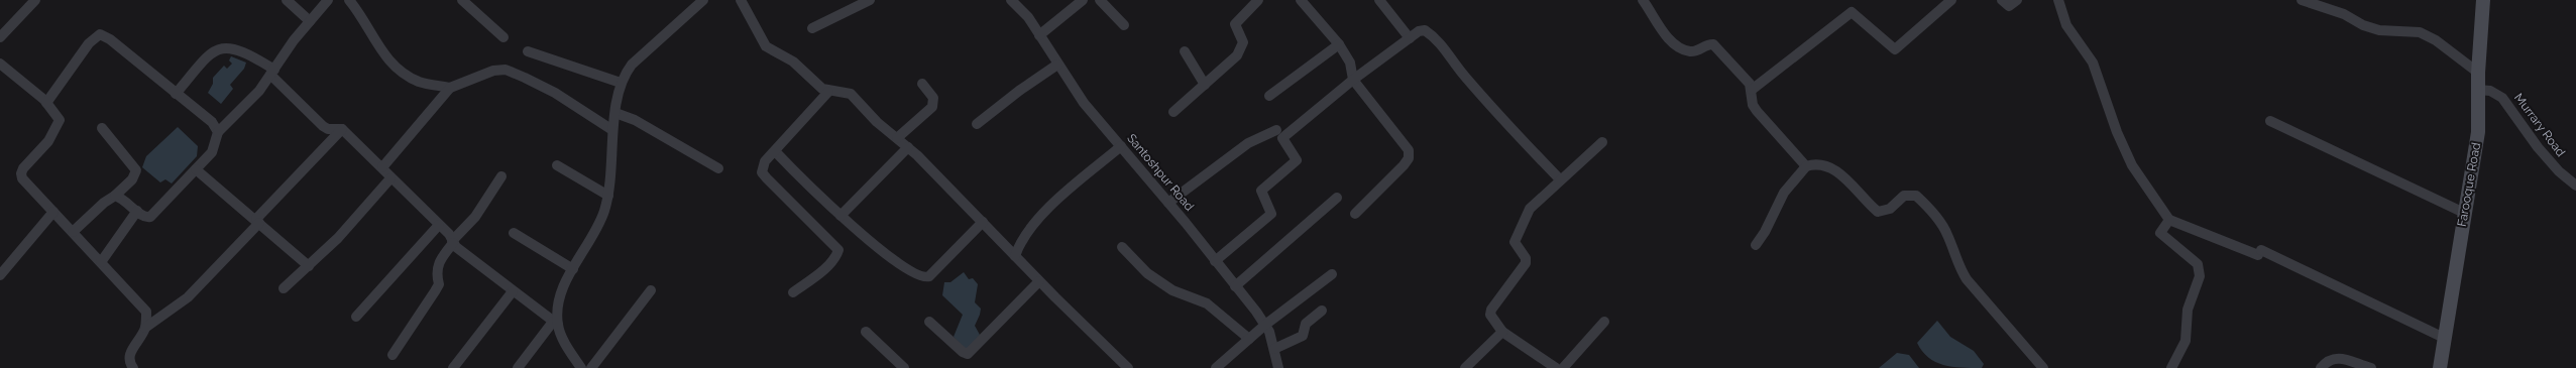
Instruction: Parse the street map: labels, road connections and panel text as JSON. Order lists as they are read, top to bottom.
{
  "streets": {
    "main road": ["Farooque Road"],
    "street": ["Murrary Road", "Santoshpur Road"]
  },
  "crossings": [
    ["Murrary Road", "Farooque Road"]
  ]
}
